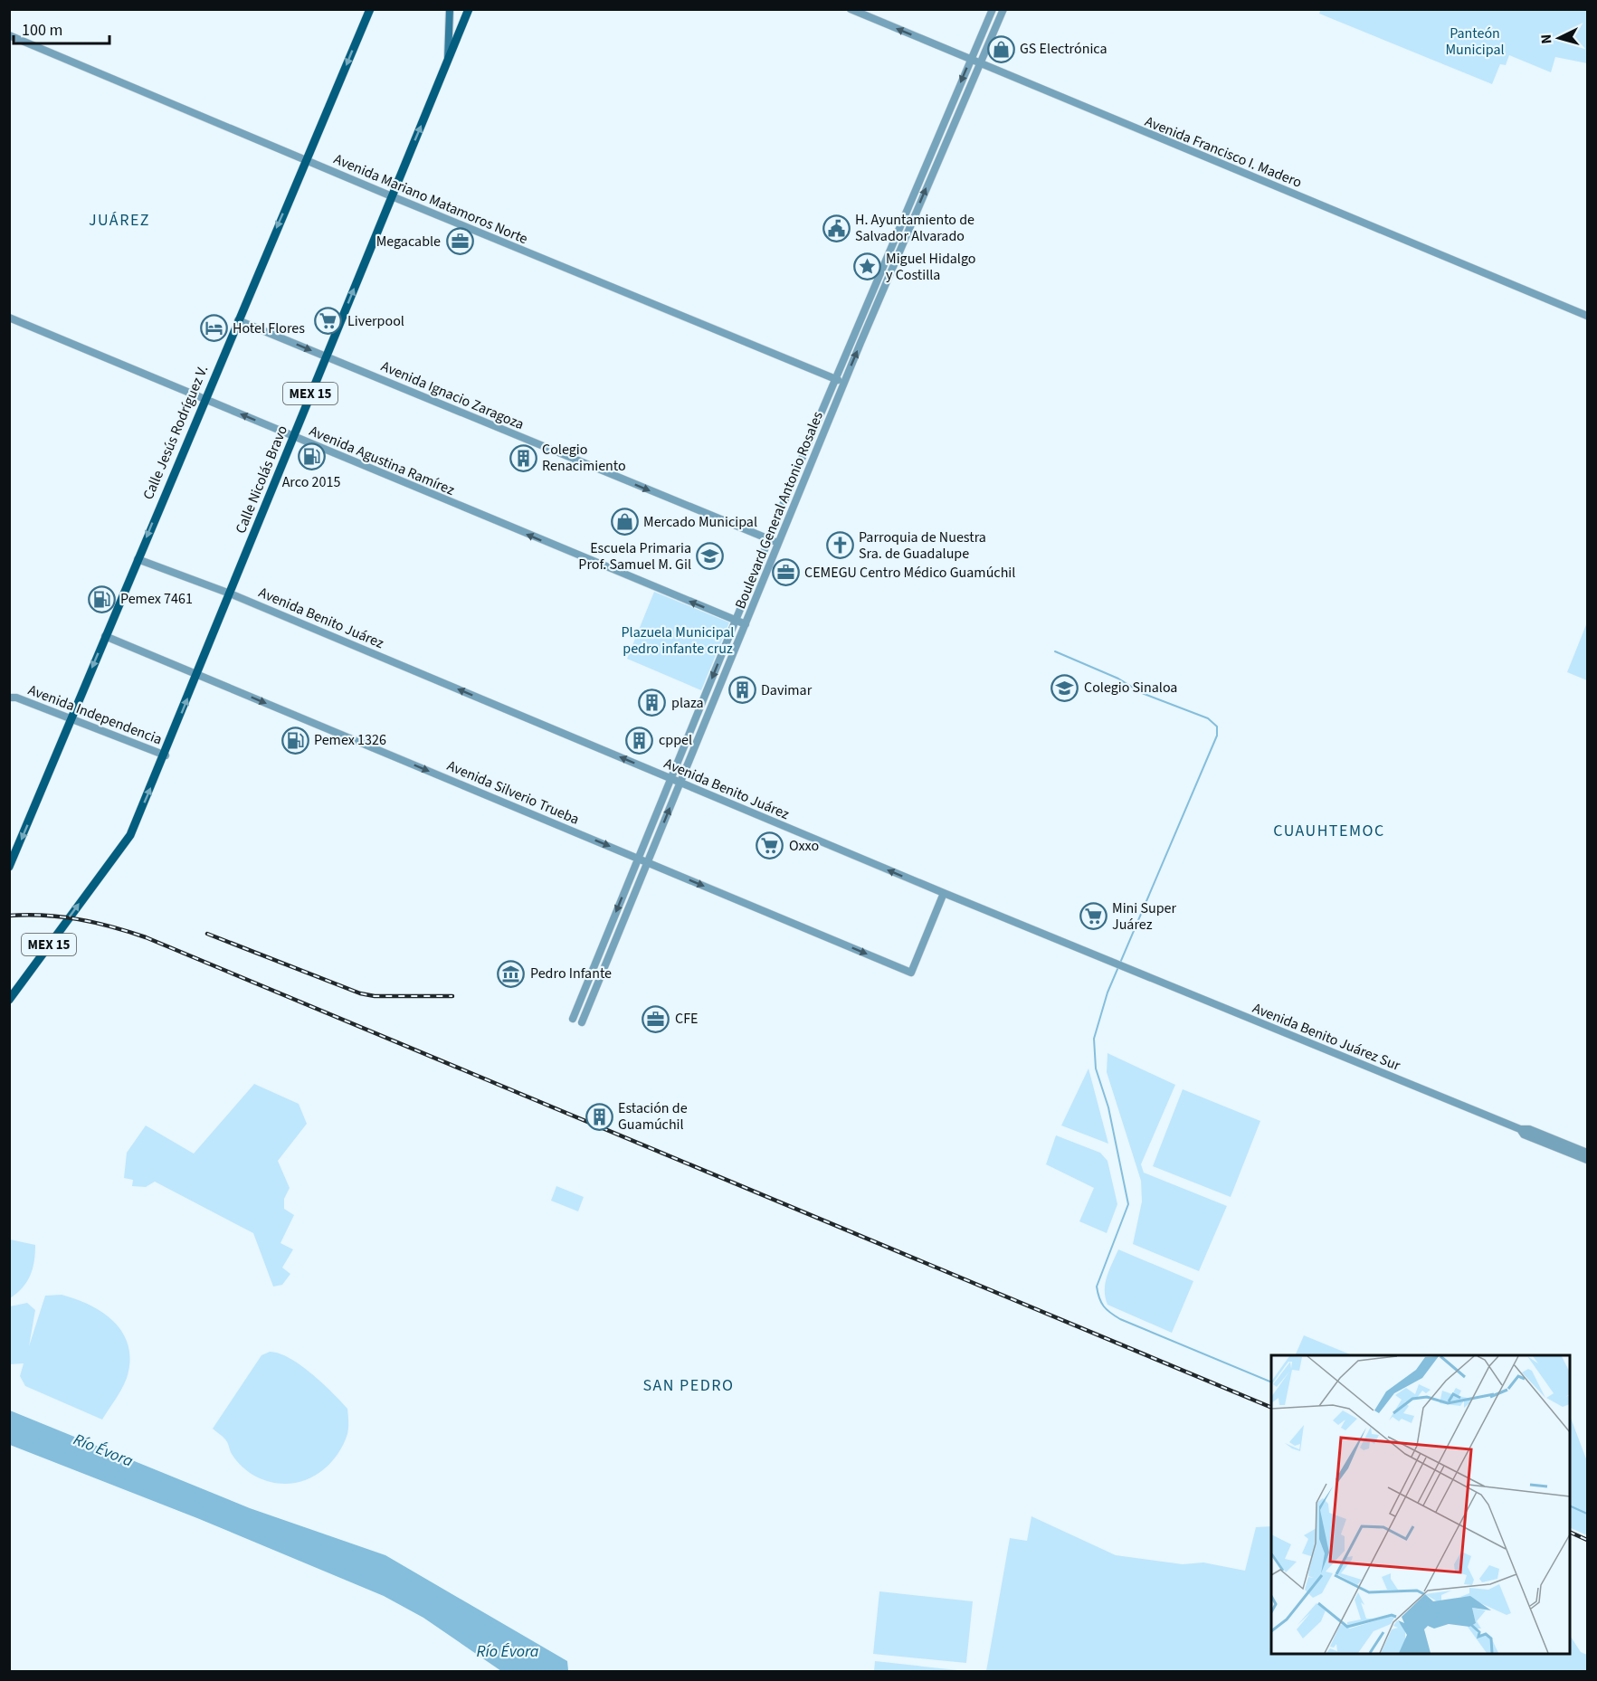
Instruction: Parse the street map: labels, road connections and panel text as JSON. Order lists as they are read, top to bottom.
{
  "streets": {
    "main road": ["MEX 15", "Calle Jesús Rodríguez V.", "Calle Nicolás Bravo"],
    "street": [
      "Avenida Francisco I. Madero",
      "Avenida Mariano Matamoros Norte",
      "Avenida Ignacio Zaragoza",
      "Avenida Agustina Ramírez",
      "Boulevard General Antonio Rosales",
      "Avenida Benito Juárez",
      "Avenida Independencia",
      "Avenida Silverio Trueba",
      "Avenida Benito Juárez Sur"
    ]
  },
  "crossings": [
    ["Avenida Francisco I. Madero", "Boulevard General Antonio Rosales"],
    ["Avenida Mariano Matamoros Norte", "Calle Jesús Rodríguez V."],
    ["Avenida Mariano Matamoros Norte", "Calle Nicolás Bravo"],
    ["Avenida Mariano Matamoros Norte", "Boulevard General Antonio Rosales"],
    ["Avenida Ignacio Zaragoza", "Calle Jesús Rodríguez V."],
    ["Avenida Ignacio Zaragoza", "Calle Nicolás Bravo"],
    ["Avenida Ignacio Zaragoza", "Boulevard General Antonio Rosales"],
    ["Calle Jesús Rodríguez V.", "Avenida Agustina Ramírez"],
    ["Calle Jesús Rodríguez V.", "Avenida Independencia"],
    ["Calle Jesús Rodríguez V.", "Avenida Silverio Trueba"],
    ["Avenida Agustina Ramírez", "Calle Nicolás Bravo"],
    ["Avenida Agustina Ramírez", "Boulevard General Antonio Rosales"],
    ["Calle Nicolás Bravo", "Avenida Benito Juárez"],
    ["Calle Nicolás Bravo", "Avenida Independencia"],
    ["Calle Nicolás Bravo", "Avenida Silverio Trueba"],
    ["Boulevard General Antonio Rosales", "Avenida Benito Juárez"],
    ["Boulevard General Antonio Rosales", "Avenida Silverio Trueba"],
    ["Avenida Benito Juárez", "Avenida Silverio Trueba"],
    ["Avenida Benito Juárez", "Avenida Benito Juárez Sur"]
  ],
  "one_way": [
    "Avenida Ignacio Zaragoza",
    "Calle Jesús Rodríguez V.",
    "Avenida Agustina Ramírez",
    "Calle Nicolás Bravo",
    "Avenida Benito Juárez",
    "Avenida Silverio Trueba"
  ],
  "districts": ["JUÁREZ", "CUAUHTEMOC", "SAN PEDRO"],
  "water": ["Río Évora"],
  "parks": ["Panteón Municipal", "Plazuela Municipal pedro infante cruz"],
  "places": {
    "shop": ["GS Electrónica", "Mercado Municipal"],
    "public building": ["H. Ayuntamiento de Salvador Alvarado"],
    "office": ["Megacable", "CEMEGU Centro Médico Guamúchil", "CFE"],
    "place": ["Miguel Hidalgo y Costilla"],
    "supermarket": ["Liverpool", "Oxxo", "Mini Super Juárez"],
    "hotel": ["Hotel Flores"],
    "fuel station": ["Arco 2015", "Pemex 7461", "Pemex 1326"],
    "building": [
      "Colegio Renacimiento",
      "Davimar",
      "plaza",
      "cppel",
      "Estación de Guamúchil"
    ],
    "church": ["Parroquia de Nuestra Sra. de Guadalupe"],
    "school or university": ["Escuela Primaria Prof. Samuel M. Gil", "Colegio Sinaloa"],
    "museum": ["Pedro Infante"]
  },
  "scale_bar": "100 m",
  "north": "left"
}
